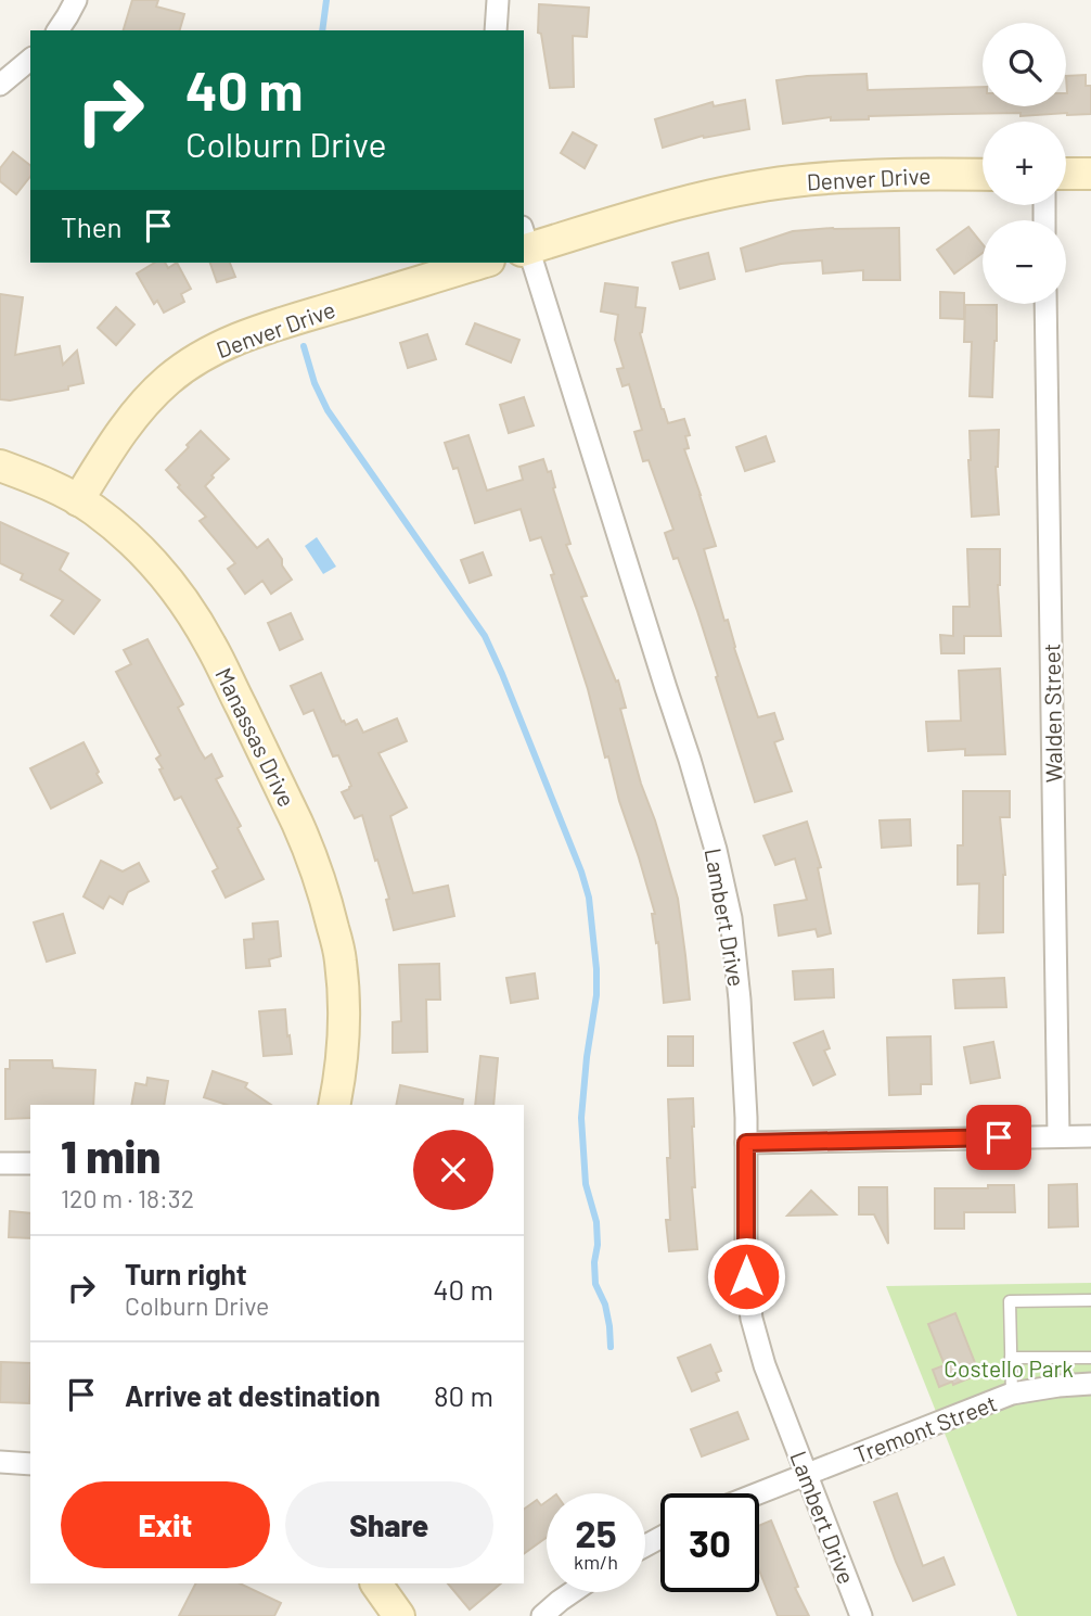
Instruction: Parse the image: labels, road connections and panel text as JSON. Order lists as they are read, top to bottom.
{
  "streets": {
    "street": [
      "Denver Drive",
      "Walden Street",
      "Manassas Drive",
      "Lambert Drive",
      "Tremont Street"
    ]
  },
  "crossings": [
    ["Denver Drive", "Manassas Drive"],
    ["Denver Drive", "Lambert Drive"],
    ["Lambert Drive", "Tremont Street"]
  ],
  "parks": ["Costello Park"],
  "page": {
    "map_buttons": ["+", "−"],
    "turn": ["40 m", "Colburn Drive"],
    "then": "Then",
    "heading": ["1 min", "120 m · 18:32"],
    "list": [
      {
        "name": "Turn right",
        "note": "Colburn Drive",
        "value": "40 m"
      },
      {
        "name": "Arrive at destination",
        "value": "80 m"
      }
    ],
    "buttons": ["Exit", "Share"],
    "speed": "25 km/h",
    "limit": "30"
  }
}
